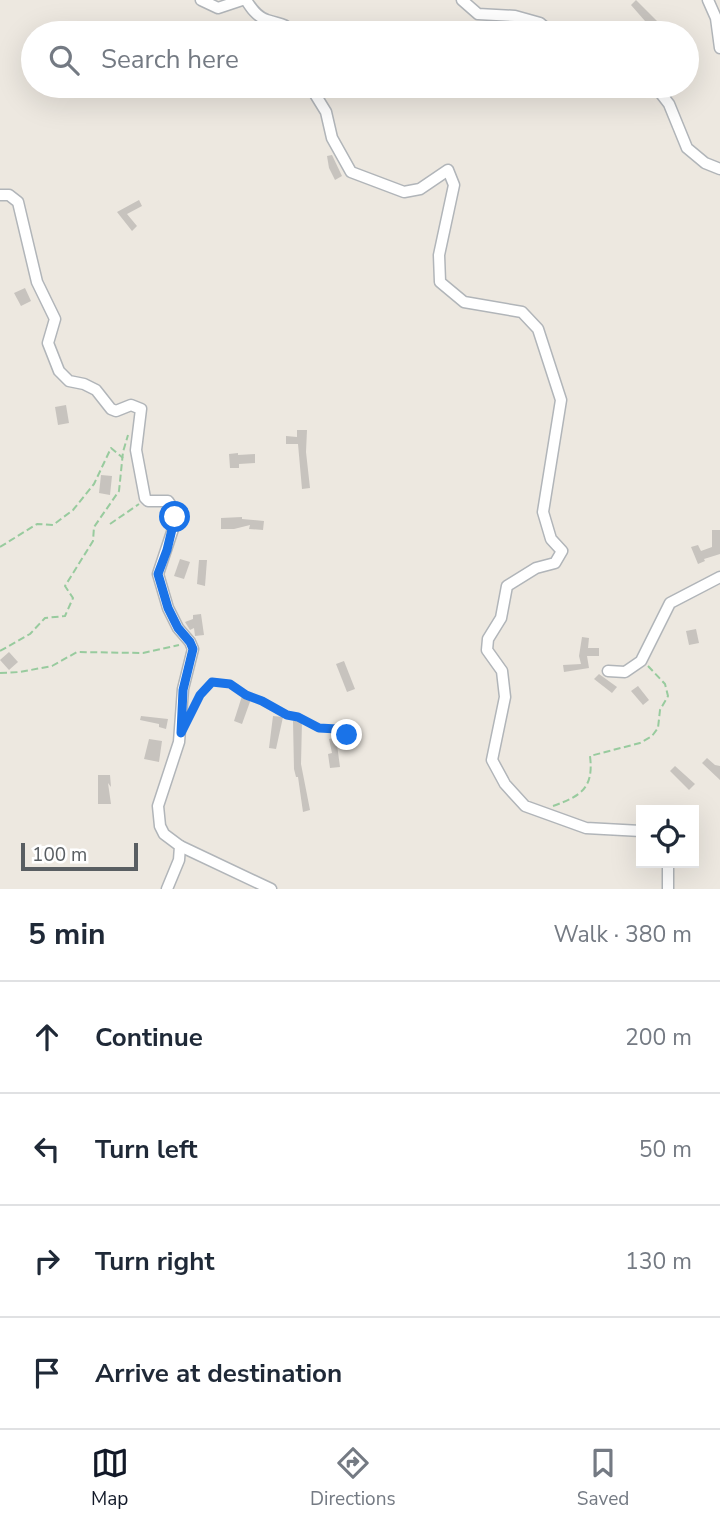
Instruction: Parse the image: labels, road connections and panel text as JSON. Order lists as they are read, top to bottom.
{
  "scale_bar": "100 m",
  "page": {
    "search": "Search here",
    "scale": "100 m",
    "heading": ["5 min", "Walk · 380 m"],
    "list": [
      ["Continue", "200 m"],
      ["Turn left", "50 m"],
      ["Turn right", "130 m"],
      "Arrive at destination"
    ],
    "nav": ["Map", "Directions", "Saved"]
  }
}
